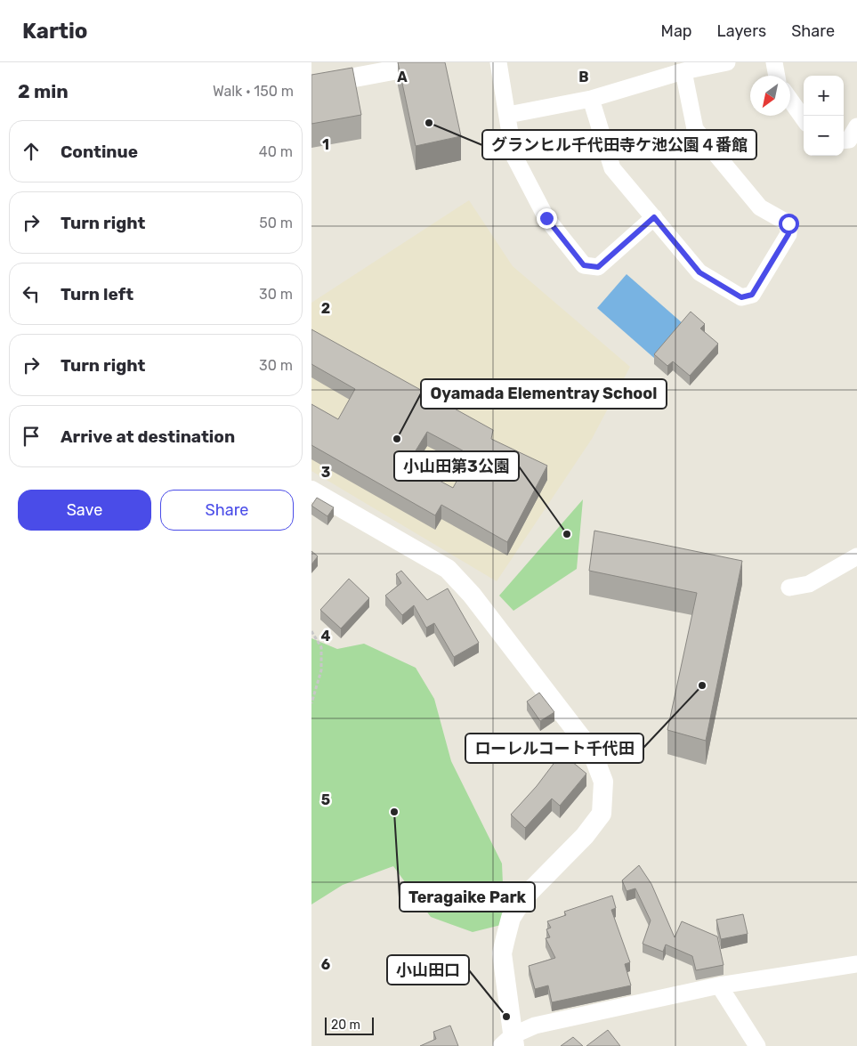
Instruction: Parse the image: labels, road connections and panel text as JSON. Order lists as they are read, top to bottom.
{
  "places": [
    "グランヒル千代田寺ケ池公園４番館",
    "Oyamada Elementray School",
    "小山田第3公園",
    "ローレルコート千代田",
    "Teragaike Park",
    "小山田口"
  ],
  "scale_bar": "20 m",
  "north": "bottom left",
  "page": {
    "header": "Kartio",
    "nav": ["Map", "Layers", "Share"],
    "heading": ["2 min", "Walk · 150 m"],
    "map_buttons": ["+", "−"],
    "list": [
      ["Continue", "40 m"],
      ["Turn right", "50 m"],
      ["Turn left", "30 m"],
      ["Turn right", "30 m"],
      "Arrive at destination"
    ],
    "buttons": ["Save", "Share"],
    "scale": "20 m"
  },
  "grid": {
    "columns": ["A", "B"],
    "rows": [
      "1",
      "2",
      "3",
      "4",
      "5",
      "6"
    ]
  }
}
